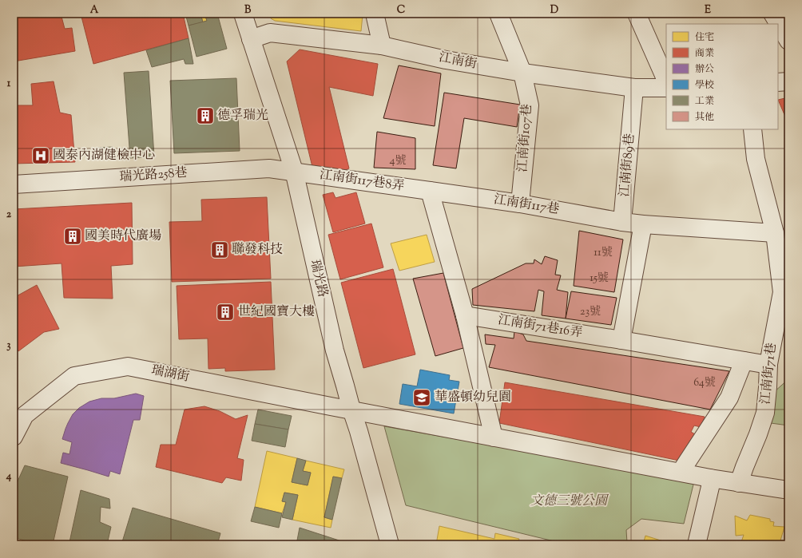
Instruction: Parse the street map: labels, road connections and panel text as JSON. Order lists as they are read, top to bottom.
{
  "streets": {
    "street": [
      "江南街",
      "江南街107巷",
      "江南街89巷",
      "瑞光路258巷",
      "江南街117巷8弄",
      "江南街117巷",
      "瑞光路",
      "江南街71巷16弄",
      "江南街71巷",
      "瑞湖街"
    ]
  },
  "crossings": [
    ["江南街", "江南街107巷"],
    ["江南街", "江南街89巷"],
    ["江南街", "瑞光路"],
    ["江南街107巷", "江南街117巷"],
    ["江南街89巷", "江南街117巷"],
    ["瑞光路258巷", "江南街117巷8弄"],
    ["瑞光路258巷", "瑞光路"],
    ["江南街117巷8弄", "江南街117巷"],
    ["江南街117巷8弄", "瑞光路"],
    ["瑞光路", "瑞湖街"],
    ["江南街71巷16弄", "江南街71巷"]
  ],
  "parks": ["文德三號公園"],
  "places": {
    "building": [
      "德孚瑞光",
      "國美時代廣場",
      "聯發科技",
      "世紀國寶大樓"
    ],
    "hospital": ["國泰內湖健檢中心"],
    "school or university": ["華盛頓幼兒園"]
  },
  "house_numbers": [
    "4號",
    "11號",
    "15號",
    "23號",
    "64號"
  ],
  "legend": [
    "住宅",
    "商業",
    "辦公",
    "學校",
    "工業",
    "其他"
  ],
  "grid": {
    "columns": [
      "A",
      "B",
      "C",
      "D",
      "E"
    ],
    "rows": [
      "1",
      "2",
      "3",
      "4"
    ]
  }
}
